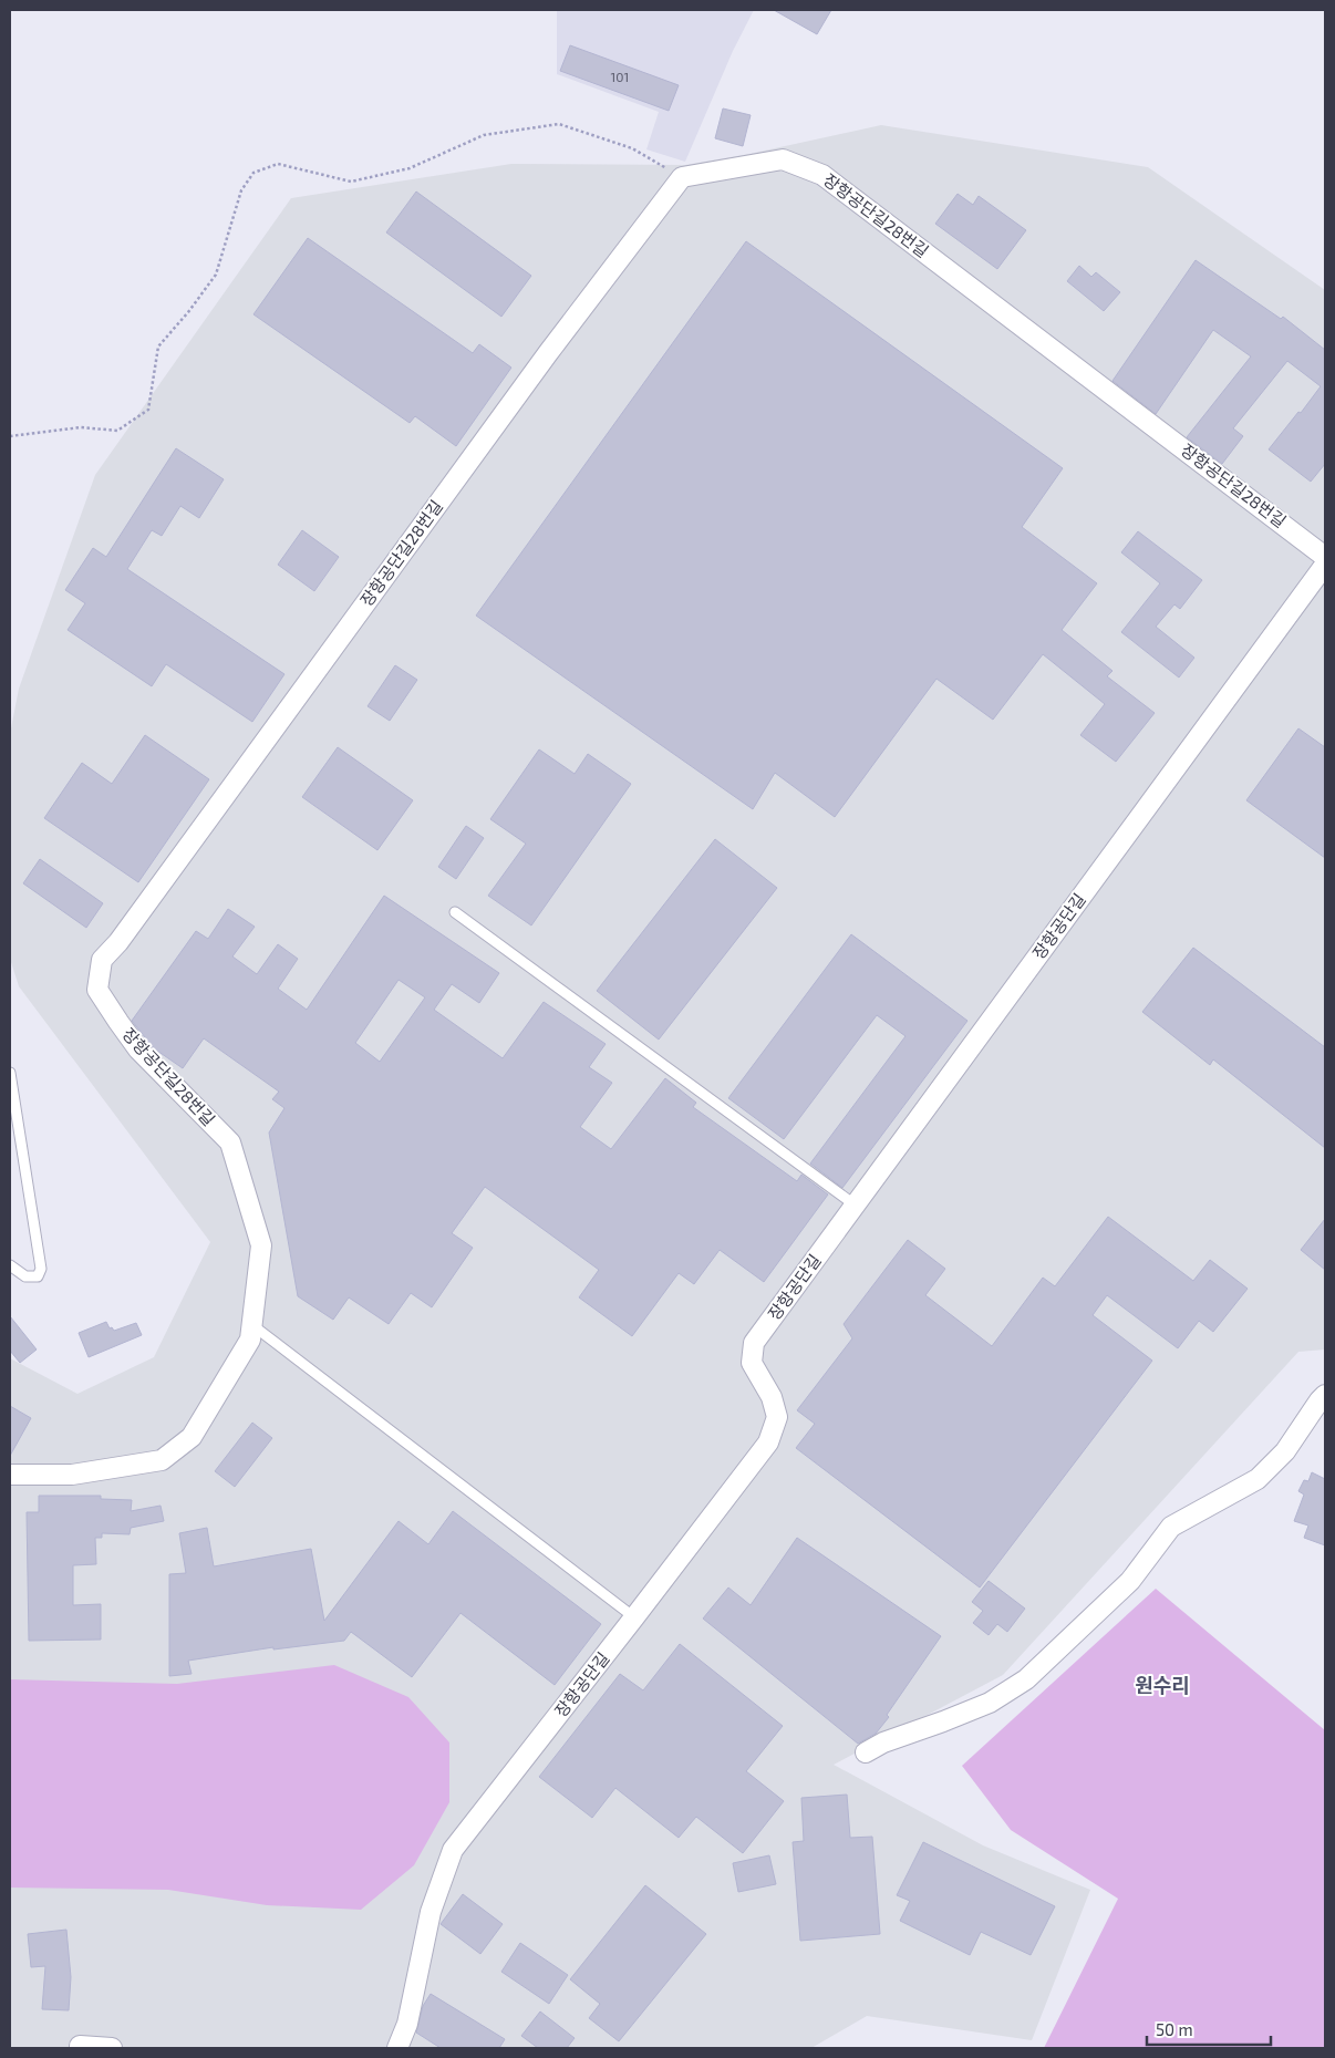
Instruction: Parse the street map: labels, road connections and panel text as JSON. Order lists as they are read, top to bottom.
{
  "streets": {
    "street": ["장항공단길28번길", "장항공단길"]
  },
  "districts": ["원수리"],
  "house_numbers": ["101"],
  "scale_bar": "50 m"
}
